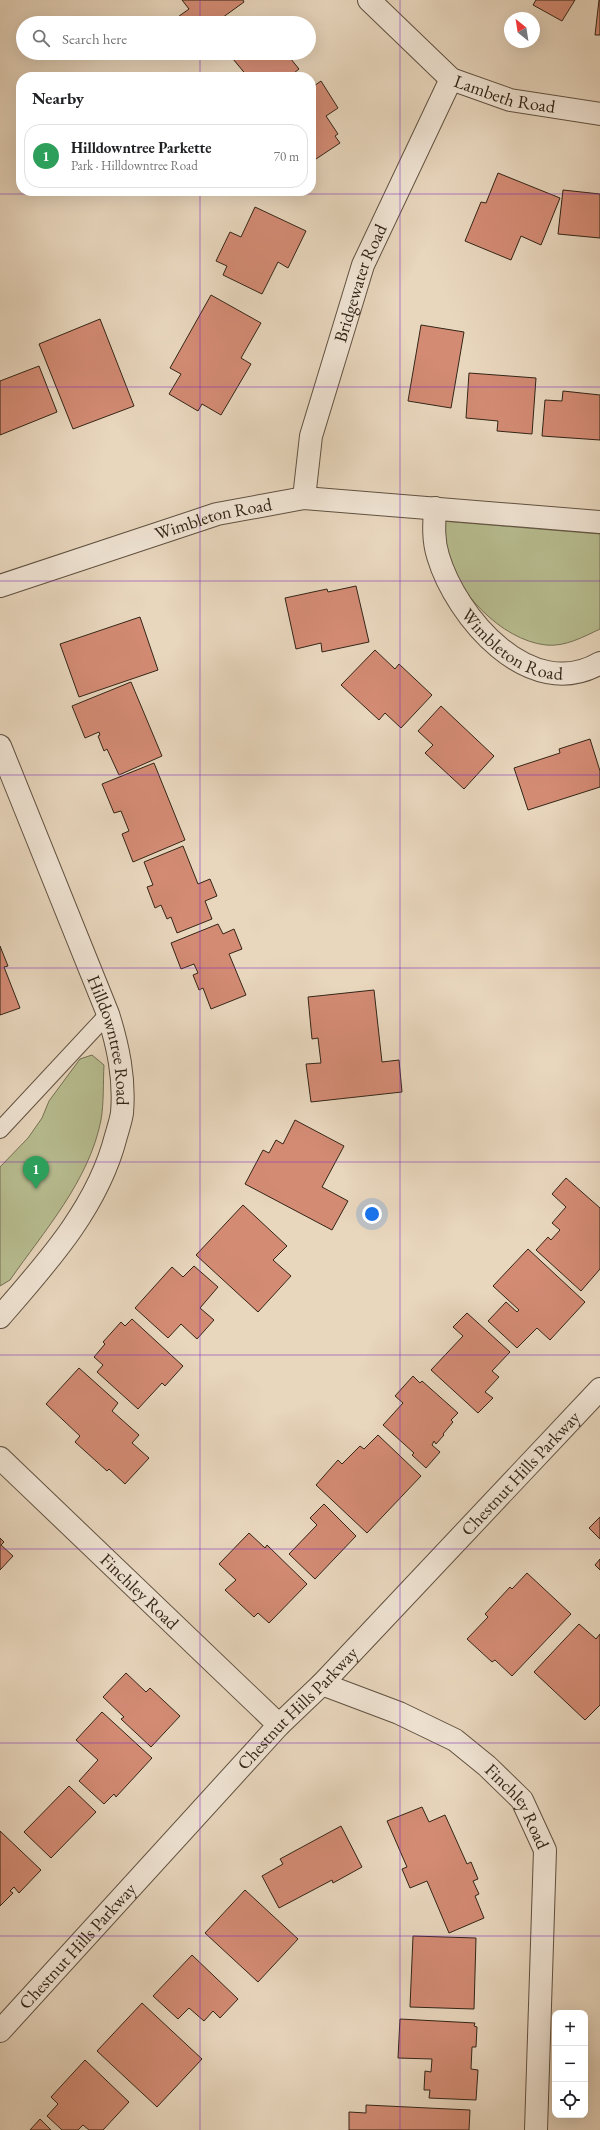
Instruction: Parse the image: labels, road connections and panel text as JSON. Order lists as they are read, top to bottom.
{
  "streets": {
    "street": [
      "Lambeth Road",
      "Bridgewater Road",
      "Wimbleton Road",
      "Hilldowntree Road",
      "Chestnut Hills Parkway",
      "Finchley Road"
    ]
  },
  "crossings": [
    ["Lambeth Road", "Bridgewater Road"],
    ["Bridgewater Road", "Wimbleton Road"],
    ["Chestnut Hills Parkway", "Finchley Road"]
  ],
  "north": "top left",
  "page": {
    "search": "Search here",
    "heading": "Nearby",
    "list": [
      {
        "mark": "1",
        "name": "Hilldowntree Parkette",
        "note": "Park · Hilldowntree Road",
        "value": "70 m"
      }
    ],
    "pins": "1",
    "map_buttons": ["+", "−"]
  }
}
